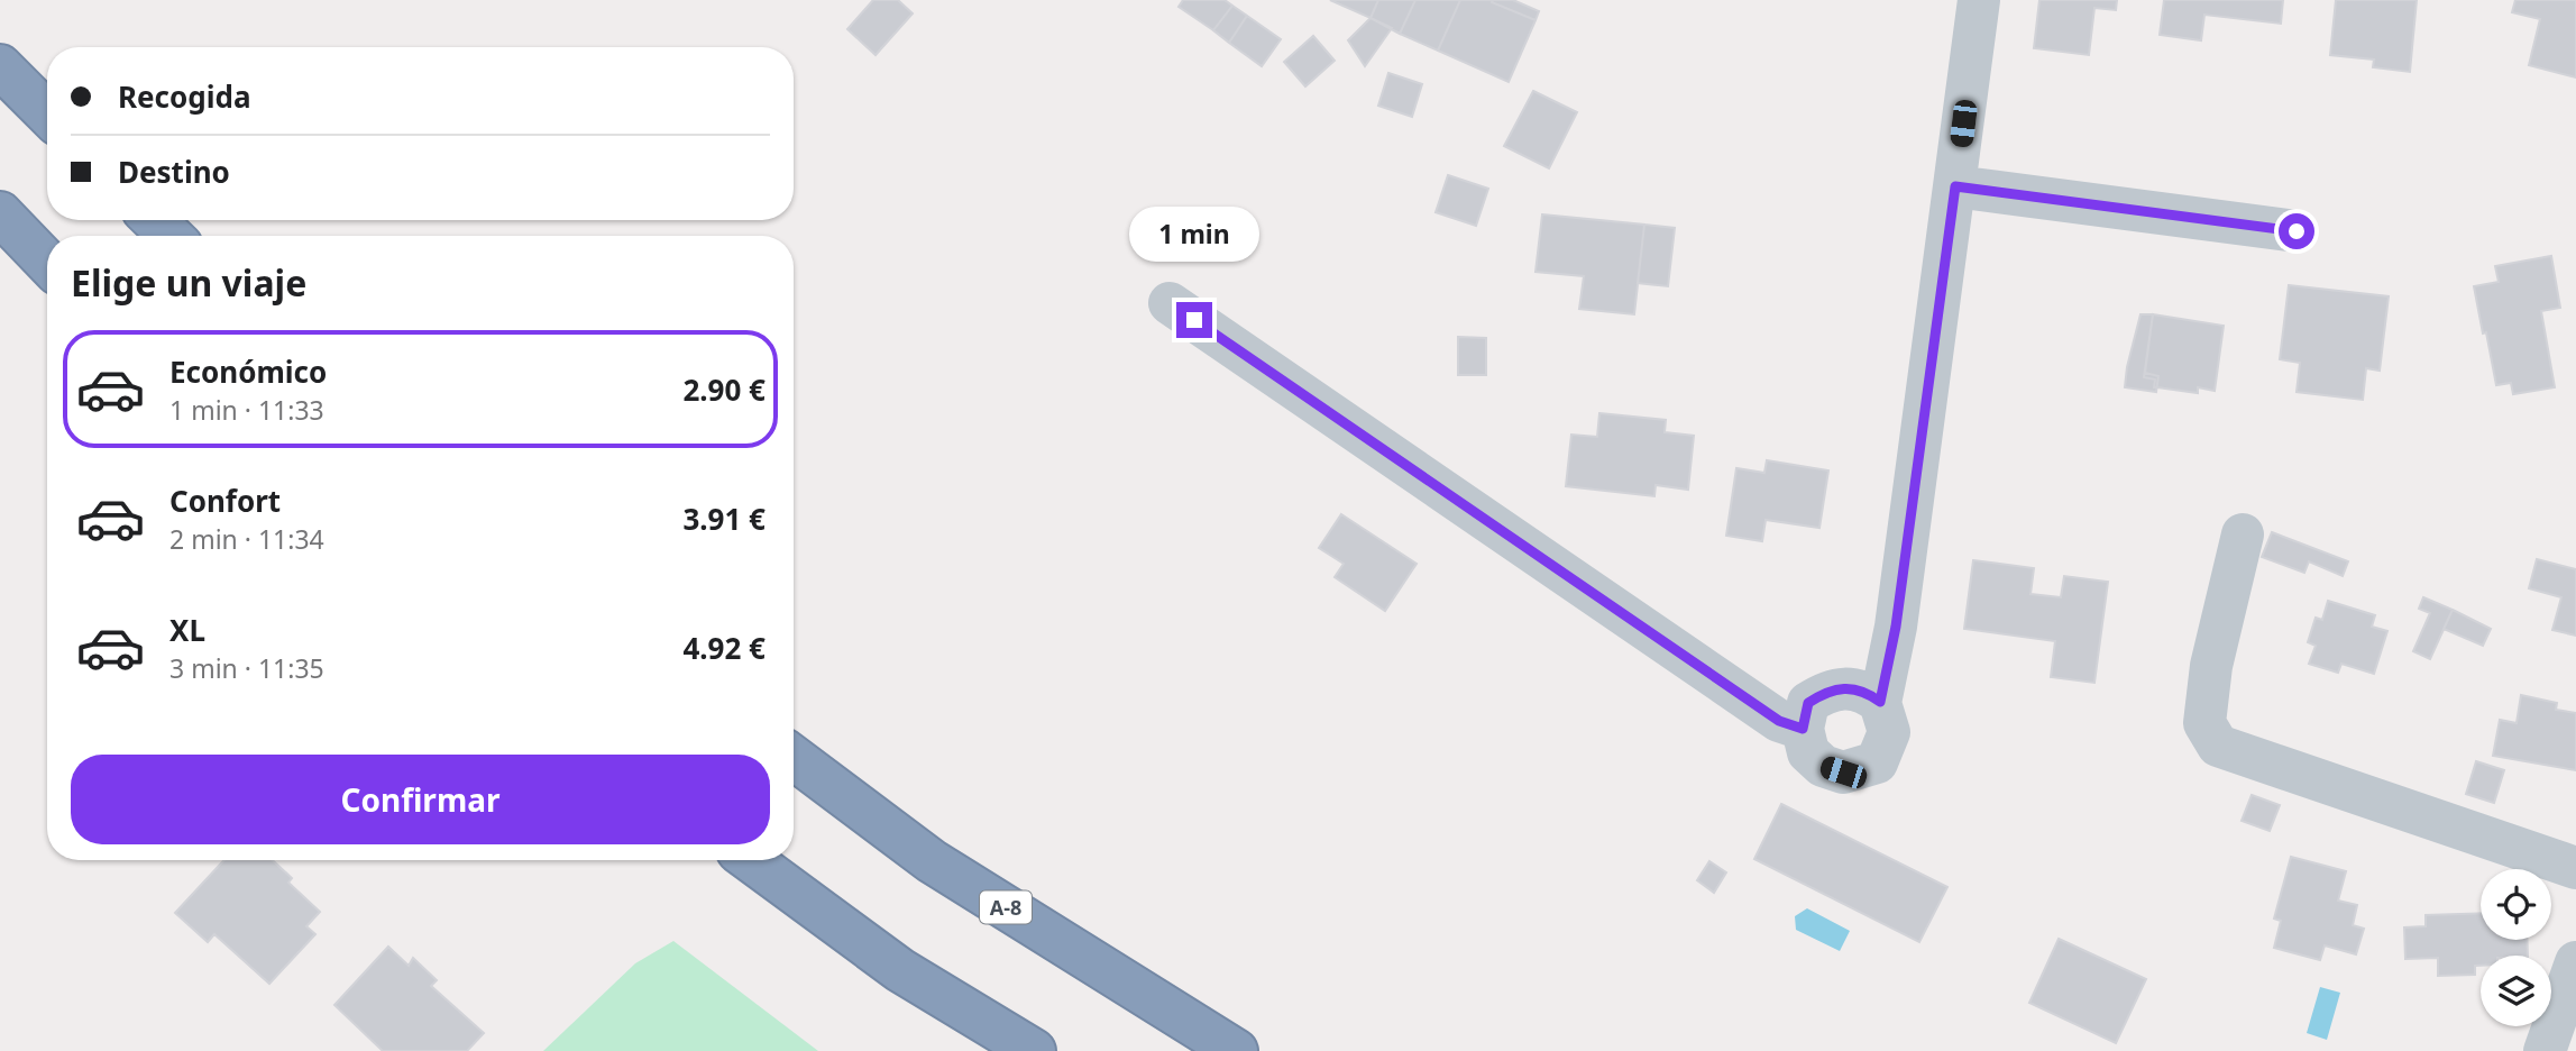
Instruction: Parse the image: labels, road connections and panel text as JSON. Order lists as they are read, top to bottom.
{
  "streets": {
    "highway": ["A-8"]
  },
  "page": {
    "banner": ["Recogida", "Destino"],
    "bubble": "1 min",
    "heading": "Elige un viaje",
    "list": [
      {
        "name": "Económico",
        "note": "1 min · 11:33",
        "value": "2.90 €"
      },
      {
        "name": "Confort",
        "note": "2 min · 11:34",
        "value": "3.91 €"
      },
      {
        "name": "XL",
        "note": "3 min · 11:35",
        "value": "4.92 €"
      }
    ],
    "buttons": "Confirmar"
  }
}
